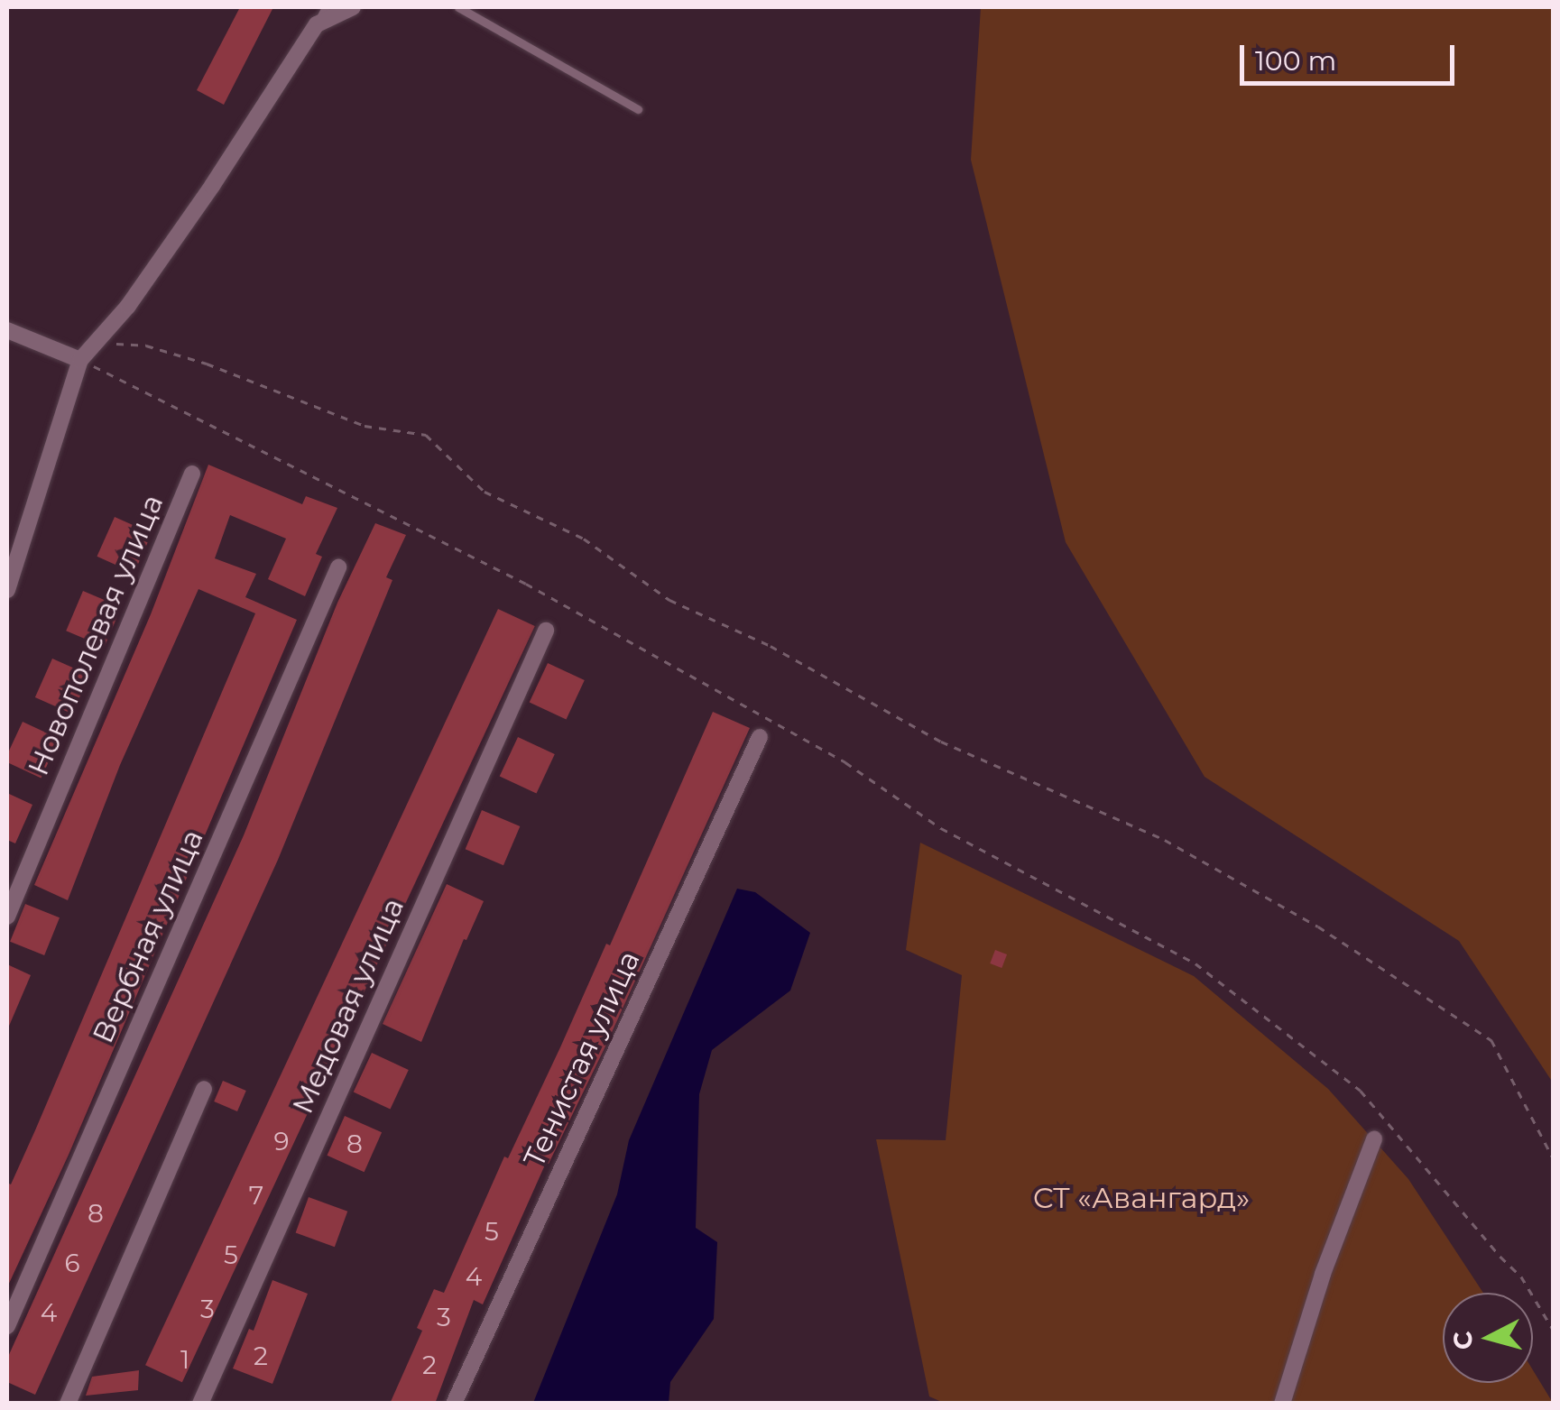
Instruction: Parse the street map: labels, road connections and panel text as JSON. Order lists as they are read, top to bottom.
{
  "streets": {
    "street": [
      "Новополевая улица",
      "Вербная улица",
      "Медовая улица",
      "Тенистая улица"
    ]
  },
  "parks": ["СТ «Авангард»"],
  "house_numbers": [
    "9",
    "8",
    "7",
    "8",
    "5",
    "5",
    "6",
    "4",
    "3",
    "4",
    "3",
    "2",
    "1",
    "2"
  ],
  "scale_bar": "100 m",
  "north": "left"
}
